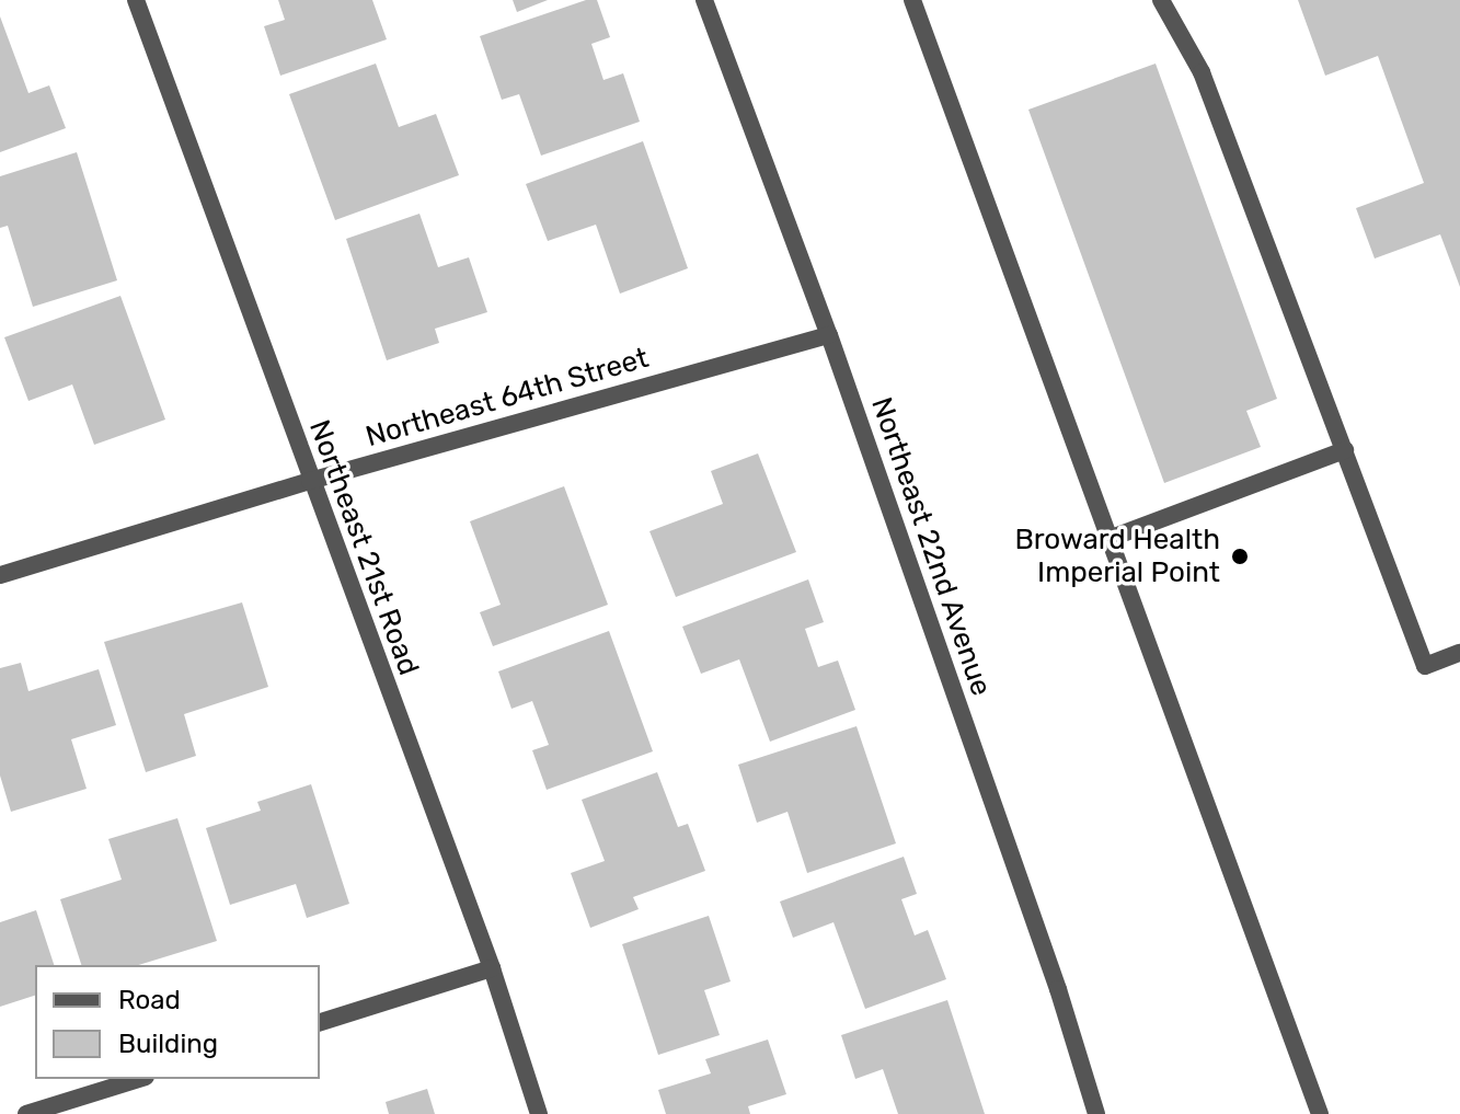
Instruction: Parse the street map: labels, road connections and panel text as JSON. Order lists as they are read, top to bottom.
{
  "streets": {
    "street": ["Northeast 64th Street", "Northeast 22nd Avenue", "Northeast 21st Road"]
  },
  "crossings": [
    ["Northeast 64th Street", "Northeast 22nd Avenue"],
    ["Northeast 64th Street", "Northeast 21st Road"]
  ],
  "places": ["Broward Health Imperial Point"],
  "legend": ["Road", "Building"]
}
